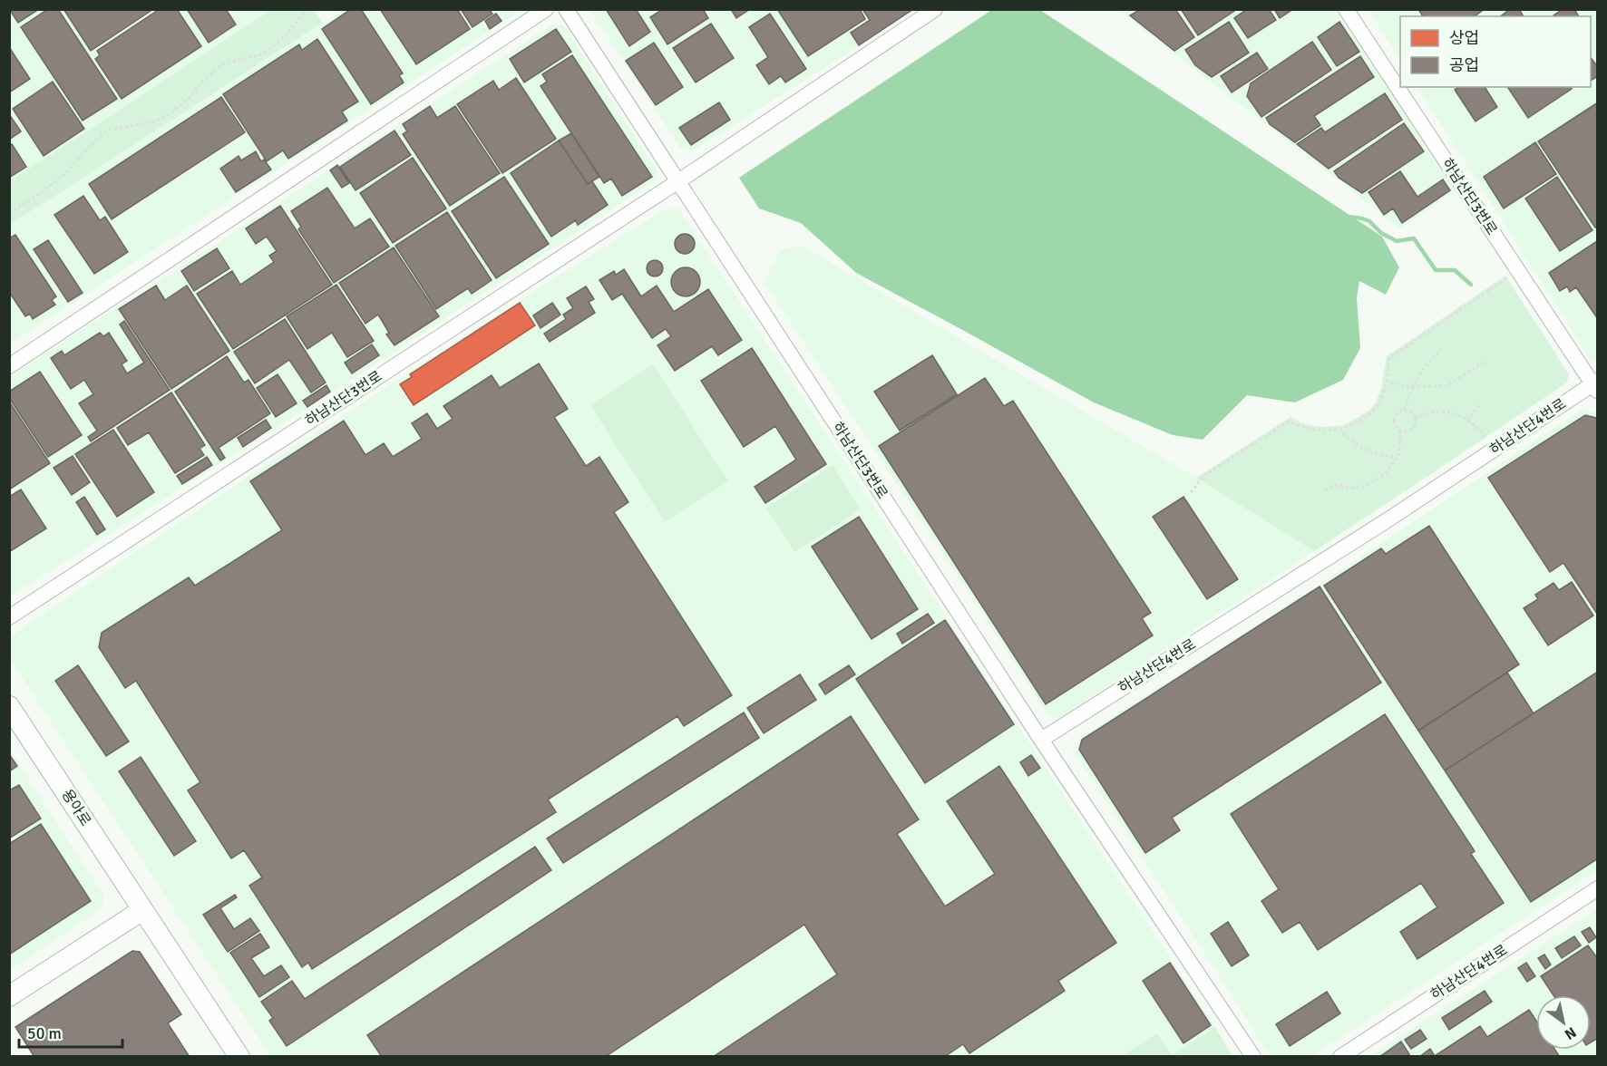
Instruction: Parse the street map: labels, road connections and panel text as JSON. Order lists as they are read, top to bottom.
{
  "streets": {
    "street": ["하남산단3번로", "하남산단4번로", "용아로"]
  },
  "crossings": [
    ["하남산단3번로", "하남산단4번로"]
  ],
  "legend": ["상업", "공업"],
  "scale_bar": "50 m",
  "north": "bottom right"
}
